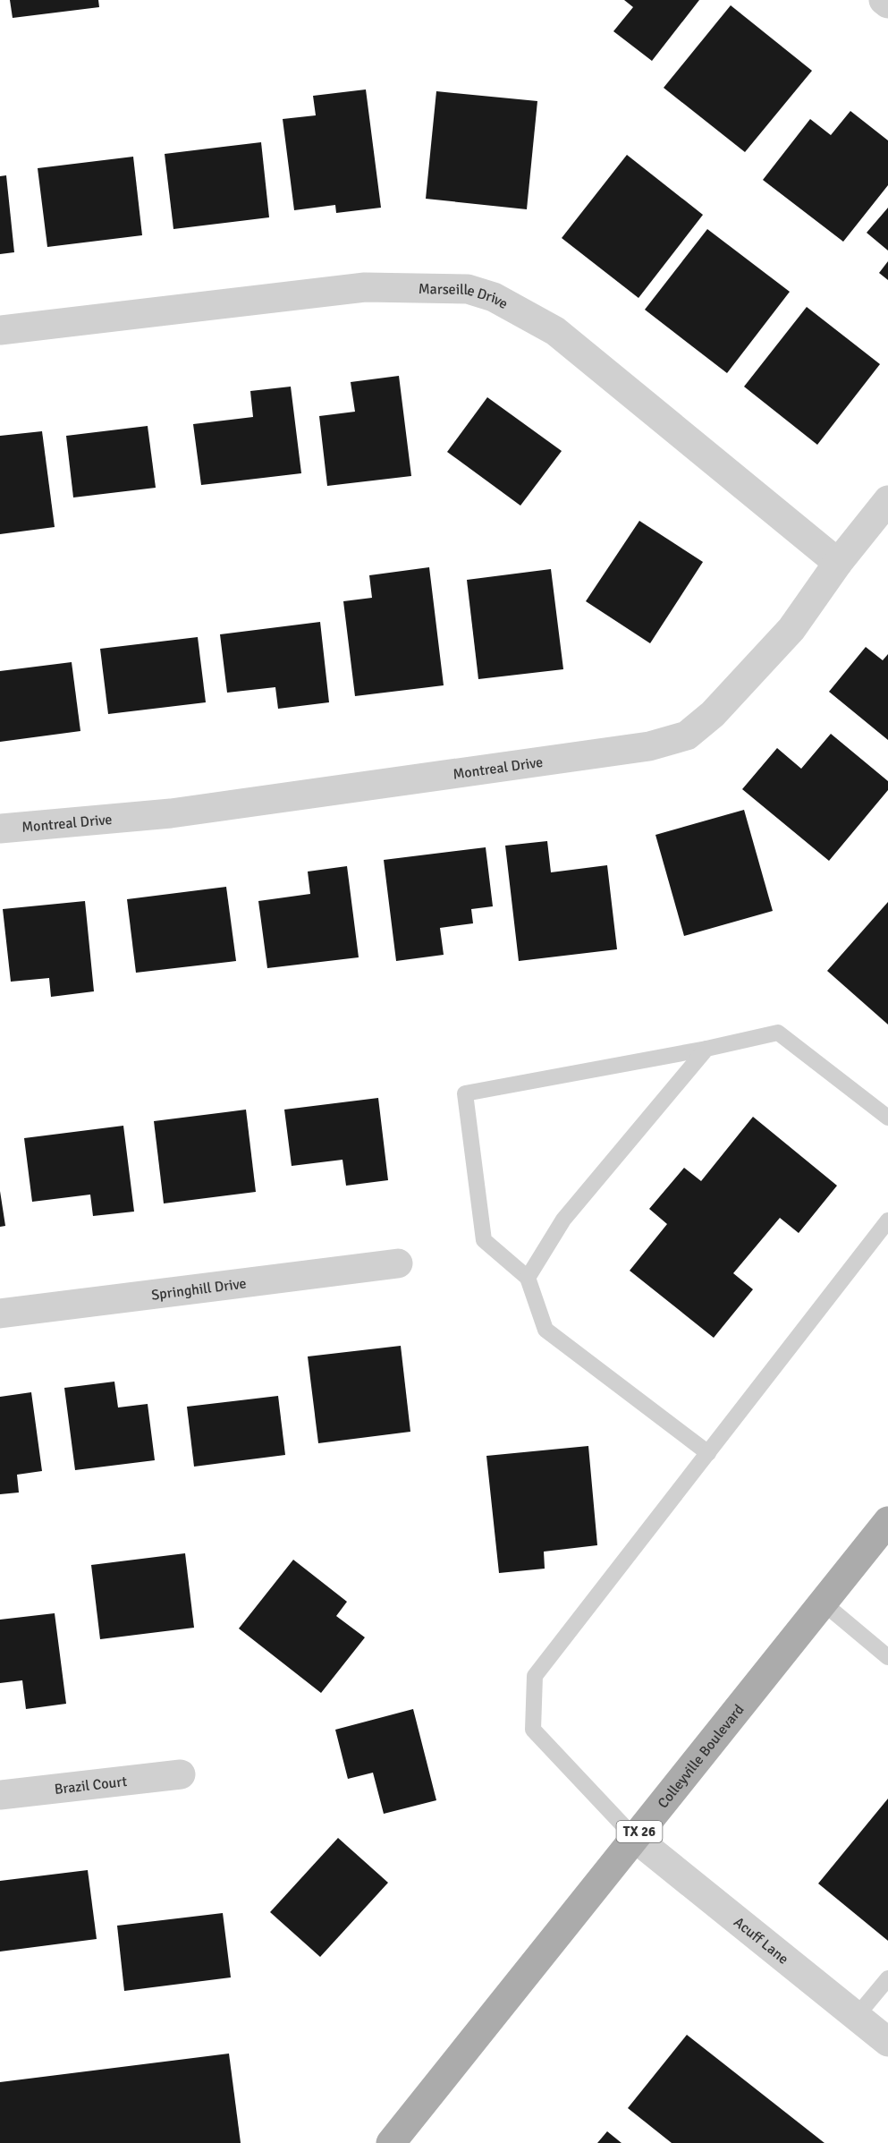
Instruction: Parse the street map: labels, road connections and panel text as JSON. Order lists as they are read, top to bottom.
{
  "streets": {
    "main road": ["Colleyville Boulevard", "TX 26"],
    "street": [
      "Marseille Drive",
      "Montreal Drive",
      "Springhill Drive",
      "Brazil Court",
      "Acuff Lane"
    ]
  },
  "crossings": [
    ["Marseille Drive", "Montreal Drive"],
    ["Colleyville Boulevard", "Acuff Lane"]
  ]
}
